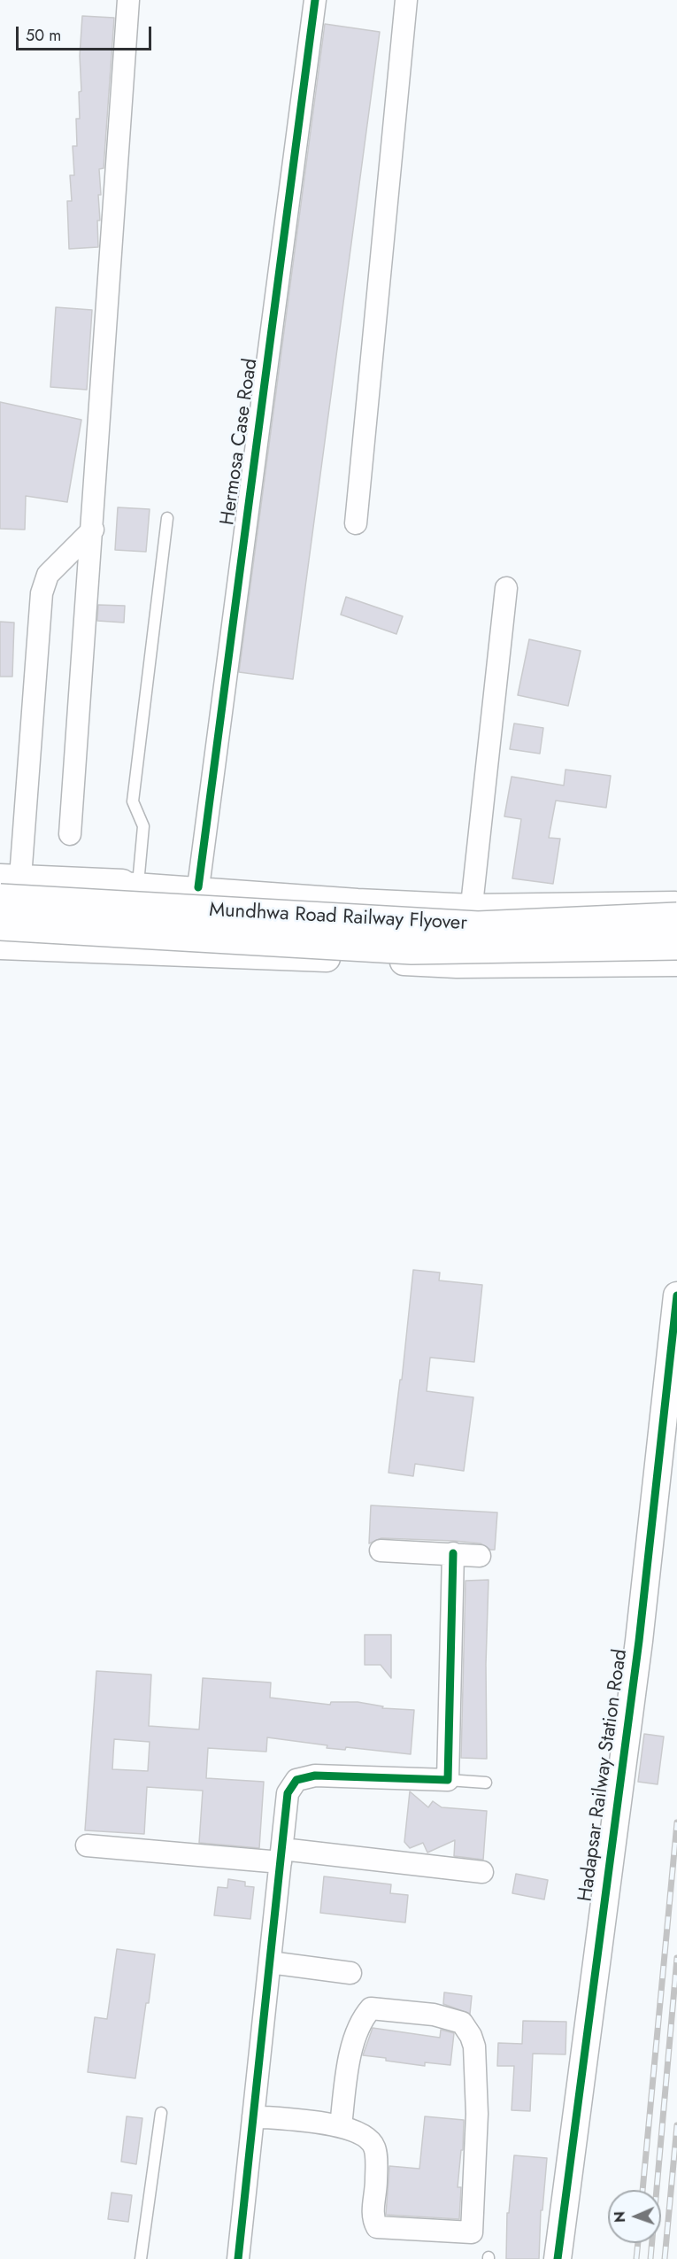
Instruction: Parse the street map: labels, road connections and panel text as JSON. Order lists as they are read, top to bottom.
{
  "streets": {
    "highway": ["Mundhwa Road Railway Flyover"],
    "street": ["Hermosa Case Road", "Hadapsar Railway Station Road"]
  },
  "scale_bar": "50 m",
  "north": "left"
}
